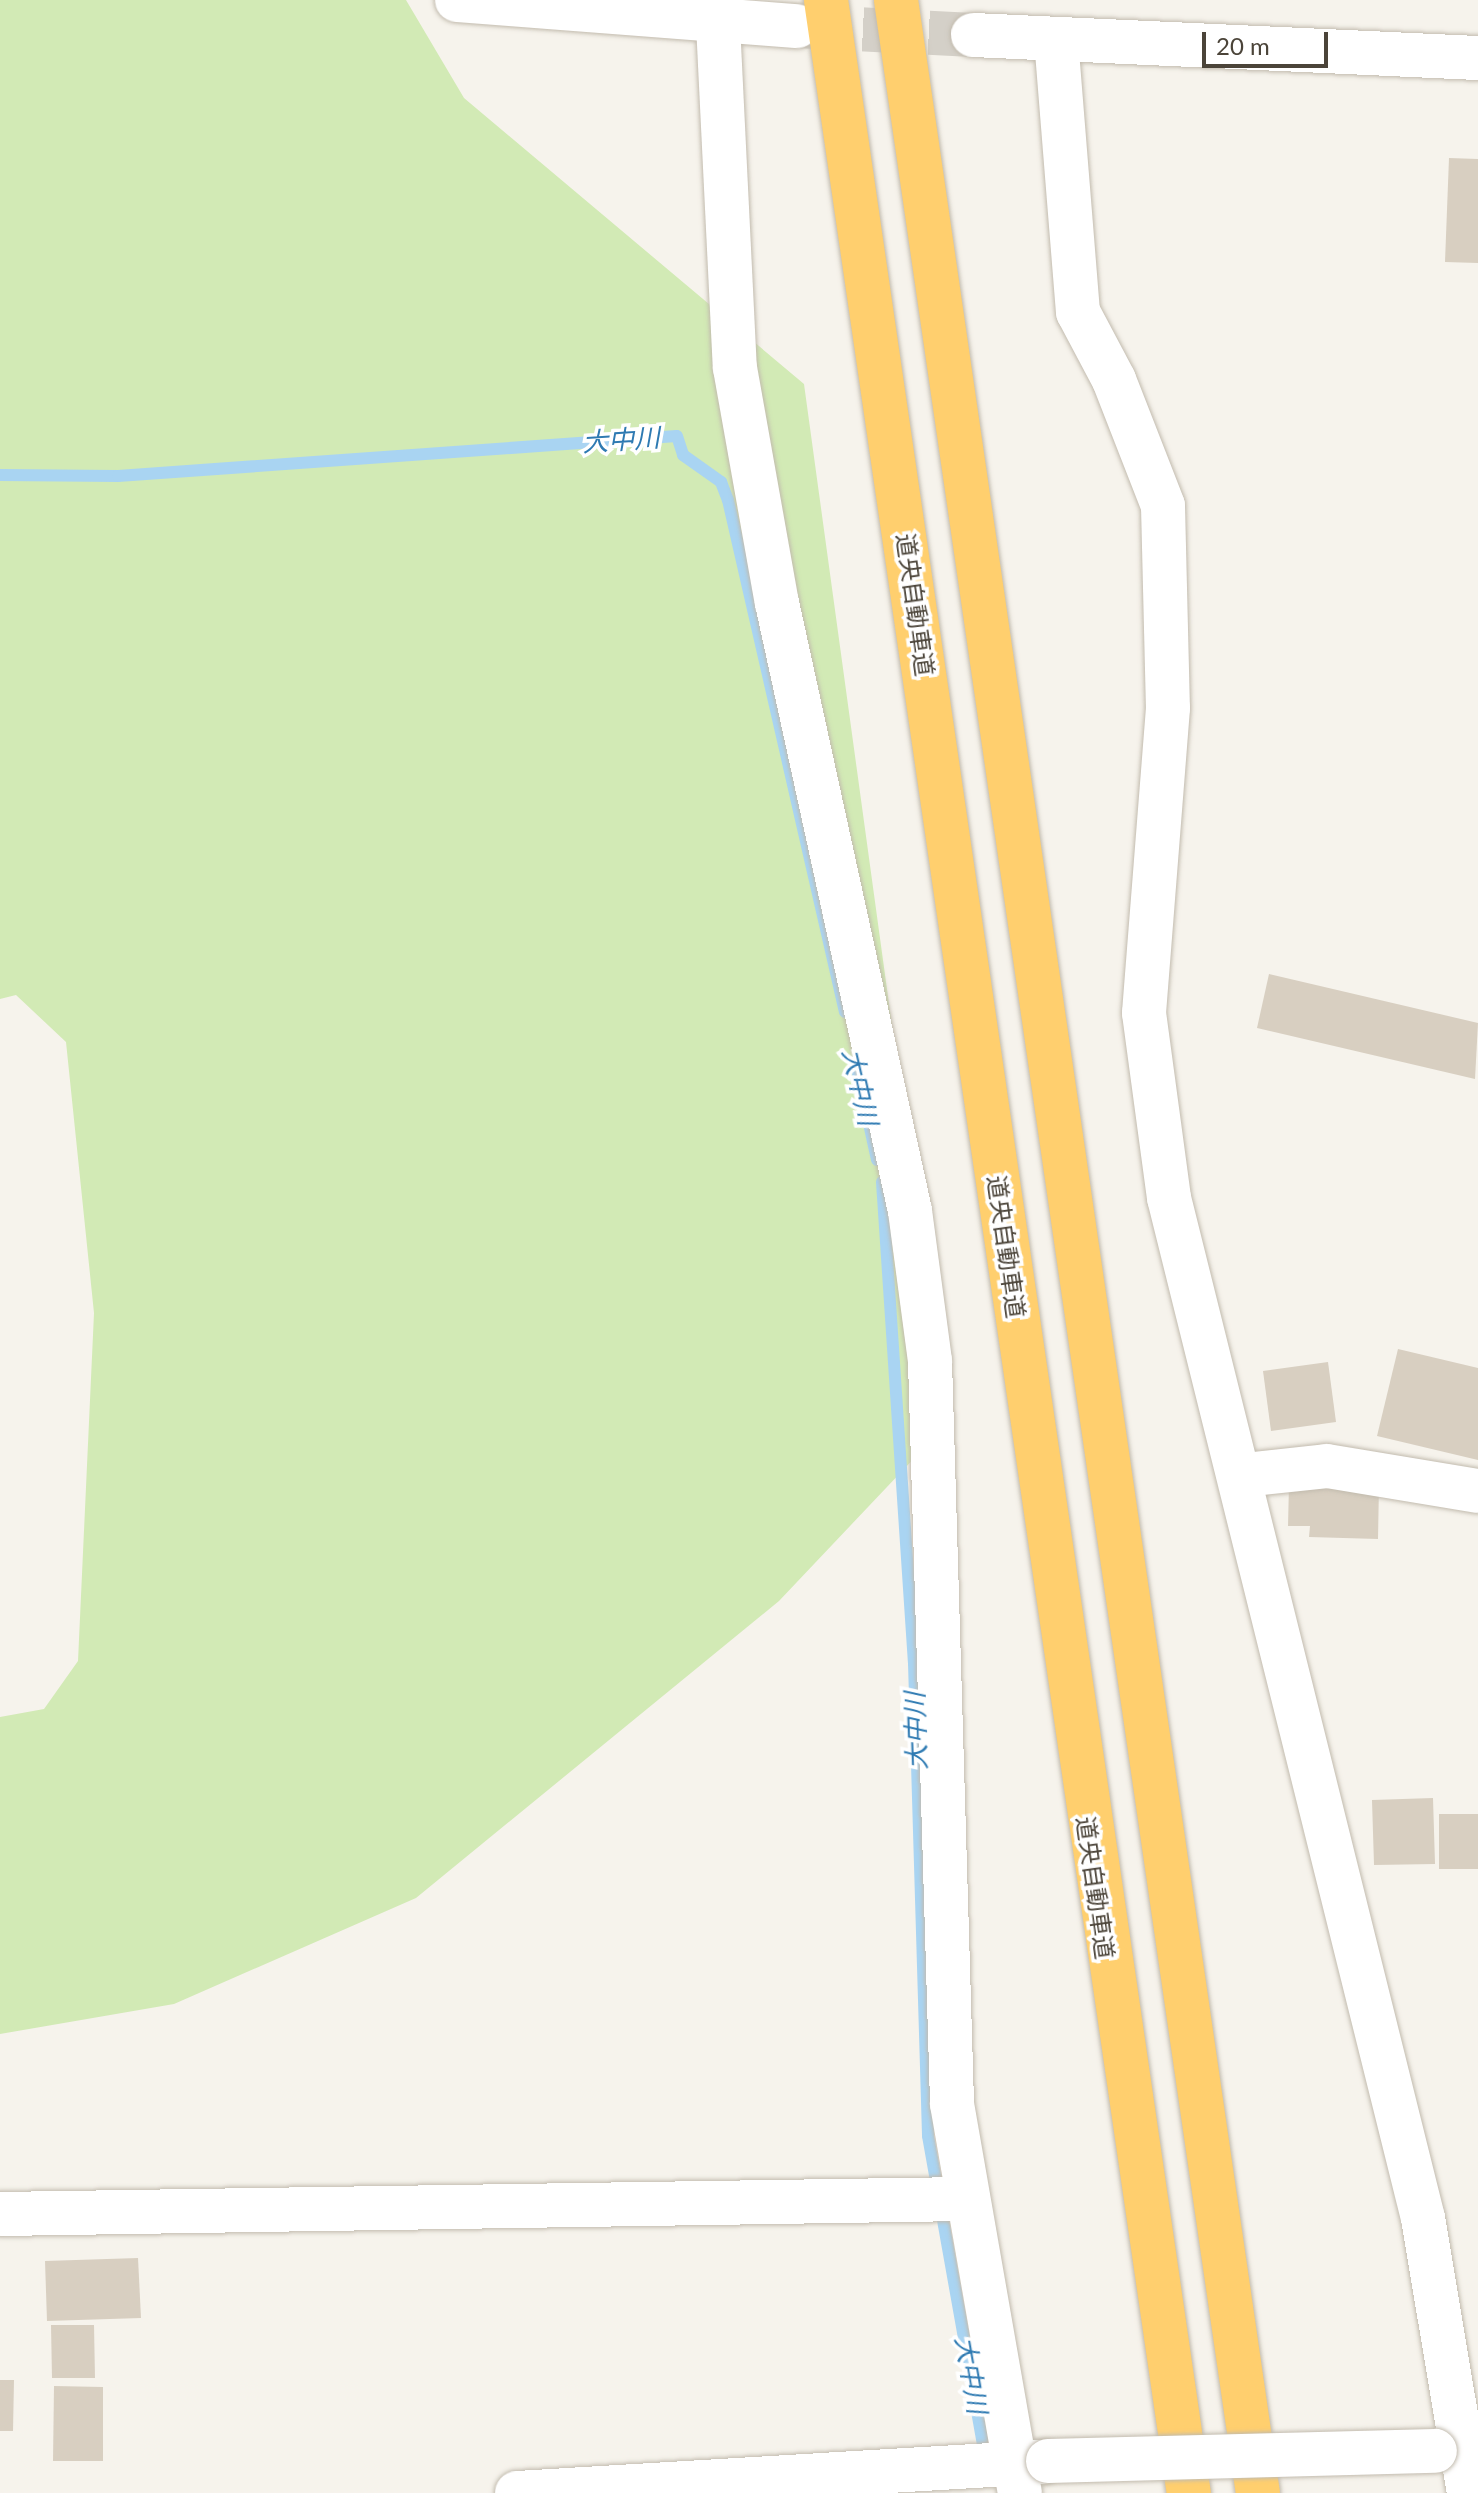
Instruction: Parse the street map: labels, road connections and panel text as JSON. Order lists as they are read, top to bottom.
{
  "streets": {
    "highway": ["道央自動車道"]
  },
  "water": ["大中川"],
  "scale_bar": "20 m"
}
